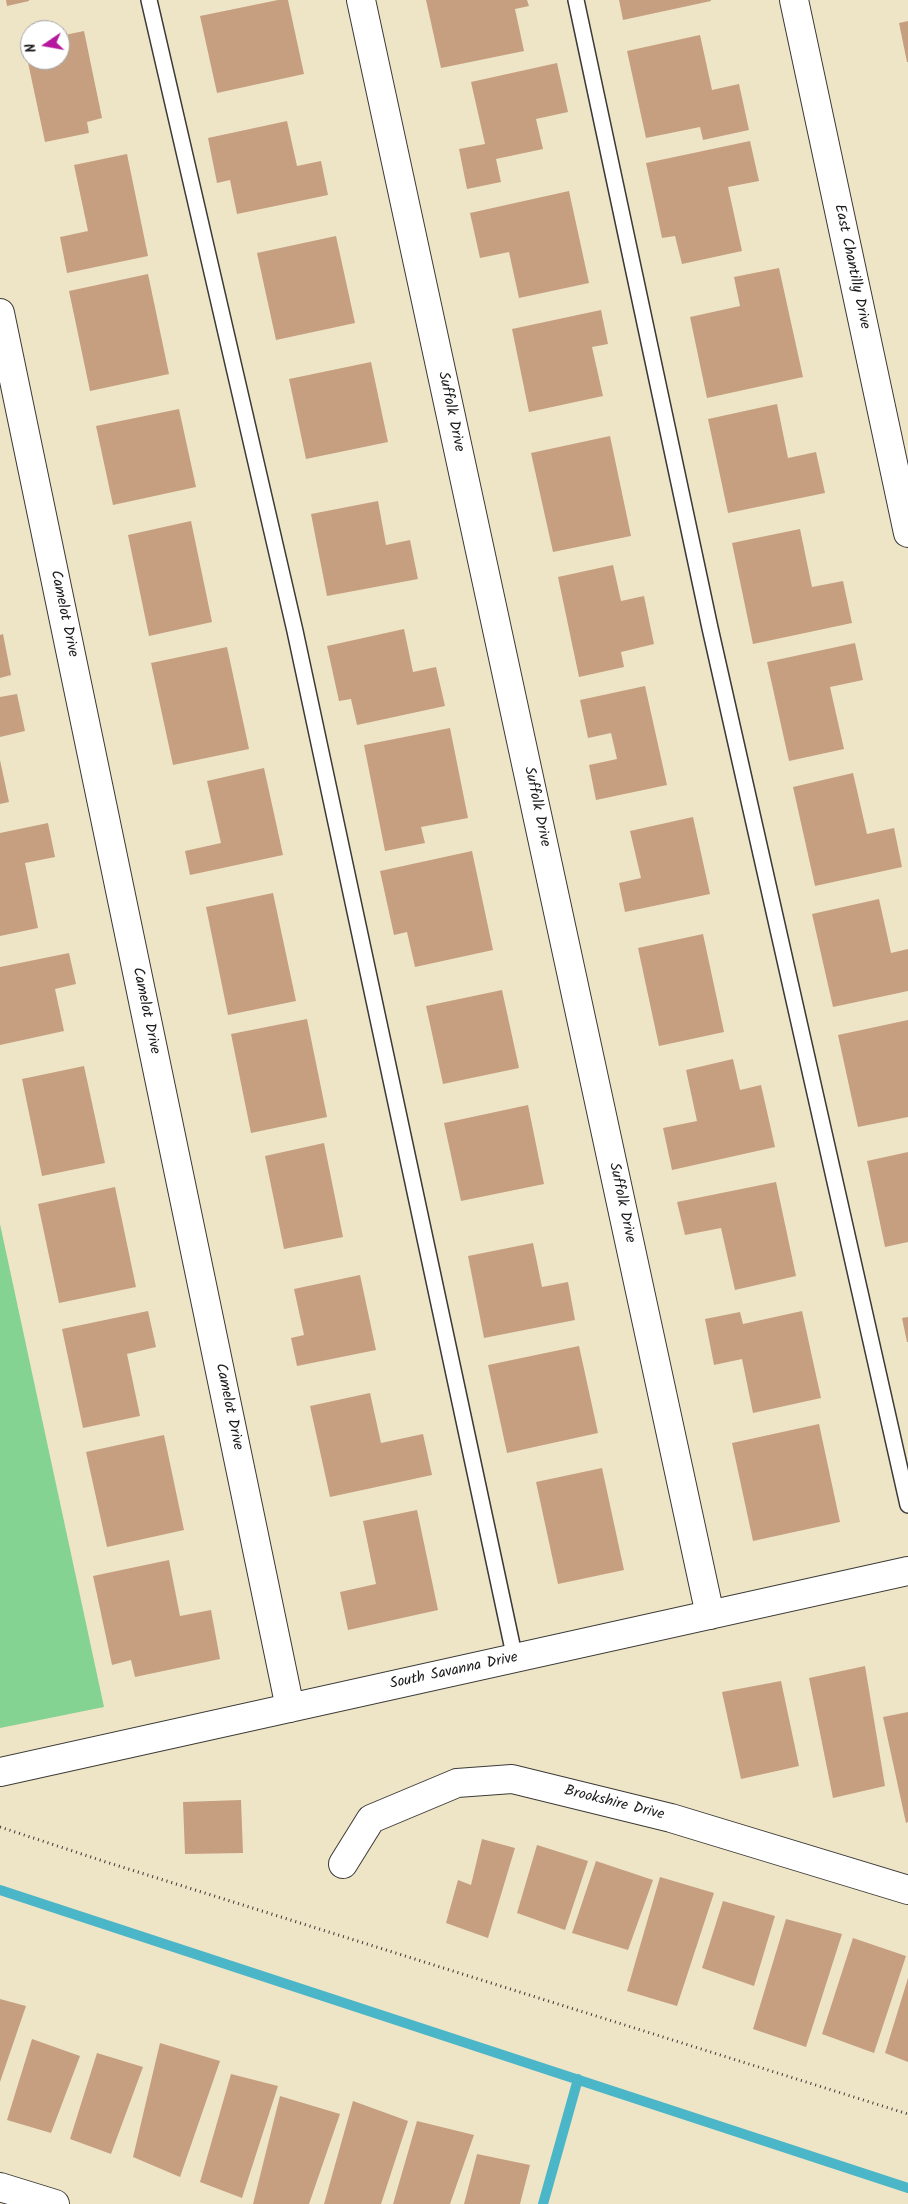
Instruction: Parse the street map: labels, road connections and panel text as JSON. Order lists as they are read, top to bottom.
{
  "streets": {
    "street": [
      "East Chantilly Drive",
      "Suffolk Drive",
      "Camelot Drive",
      "South Savanna Drive",
      "Brookshire Drive"
    ]
  },
  "crossings": [
    ["Suffolk Drive", "South Savanna Drive"],
    ["Camelot Drive", "South Savanna Drive"]
  ],
  "north": "left"
}
